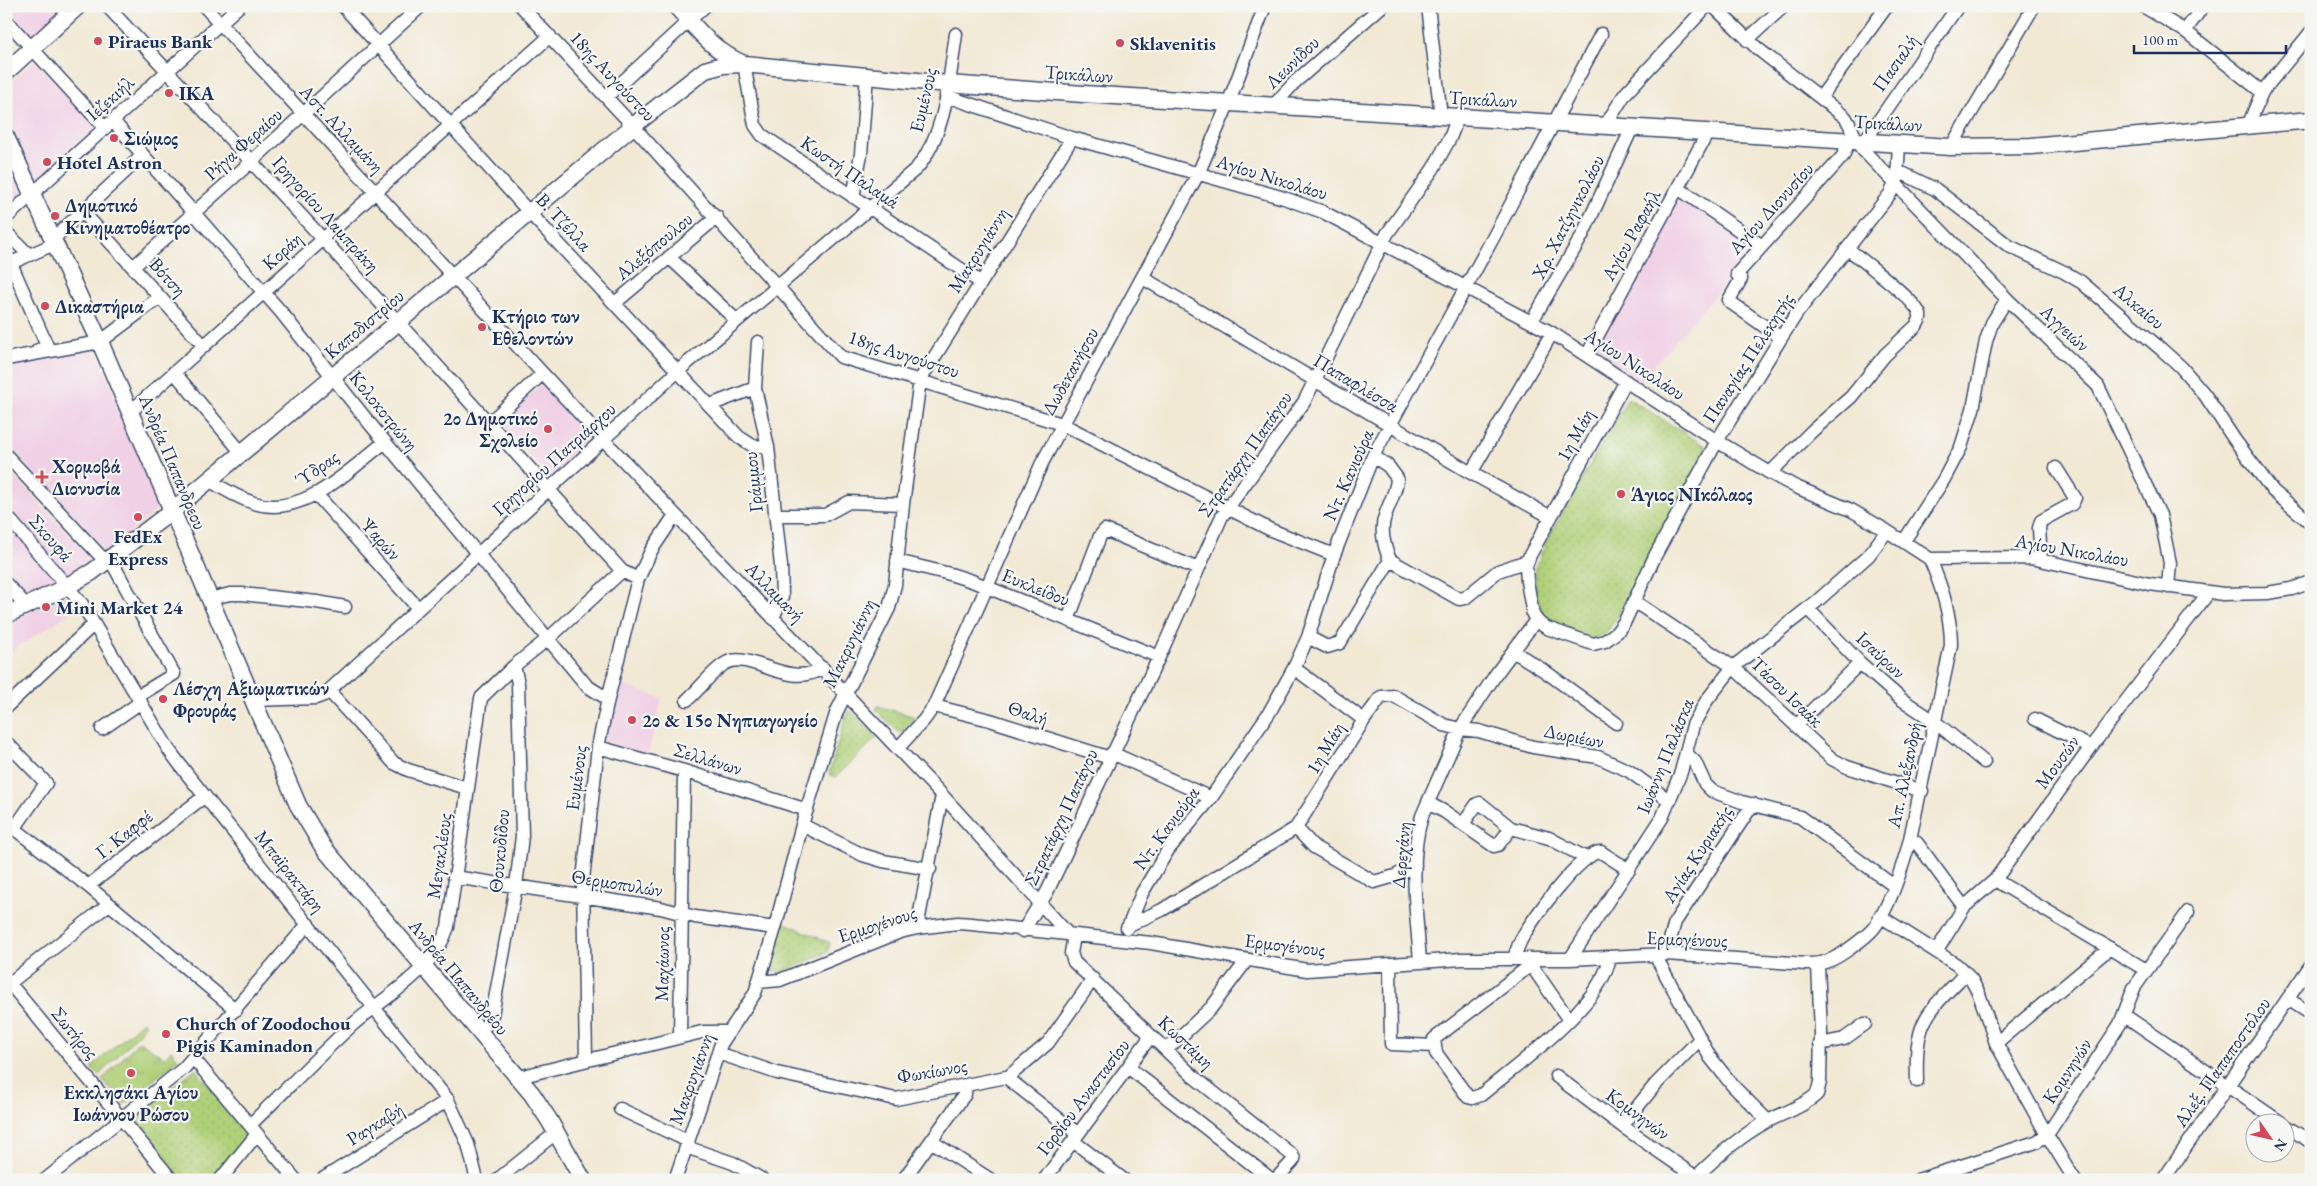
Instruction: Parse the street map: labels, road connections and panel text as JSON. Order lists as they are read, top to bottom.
{
  "streets": {
    "main road": [
      "Τρικάλων",
      "Καποδιστρίου",
      "Ανδρέα Παπανδρεου",
      "Ανδρέα Παπανδρέου"
    ],
    "street": [
      "Λεωνίδου",
      "Πασιαλή",
      "18ης Αυγούστου",
      "Ιεζεκιήλ",
      "Ευμένους",
      "Αστ. Αλλαμάνη",
      "Ρήγα Φεραίου",
      "Κωστή Παλαμά",
      "Αγίου Νικολάου",
      "Αγίου Διονυσίου",
      "Γρηγορίου Λαμπράκη",
      "Χρ. Χατζηνικολάου",
      "Β. Τζέλλα",
      "Αγίου Ραφαήλ",
      "Αλεξόπουλου",
      "Μακρυγιάννη",
      "Κοράη",
      "Βότση",
      "Αλκαίου",
      "Αγγειών",
      "Παναγίας Πελεκητής",
      "Δωδεκανήσου",
      "Παπαφλέσσα",
      "Κολοκοτρώνη",
      "1η Μάη",
      "Στρατάρχη Παπάγου",
      "Γρηγορίου Πατριάρχου",
      "Ύδρας",
      "Ντ. Κανιούρα",
      "Γράμμου",
      "Σκουφά",
      "Ψαρών",
      "Ευκλείδου",
      "Αλλαμανή",
      "Ισαύρων",
      "Τάσου Ισαάκ",
      "Θαλή",
      "Δωριέων",
      "Ιωάννη Παλάσκα",
      "Σελλάνων",
      "Μουσών",
      "Απ. Αλεξανδρή",
      "Γ. Καφφέ",
      "Θουκυδίδου",
      "Αγίας Κυριακής",
      "Δερεχάνη",
      "Μεγακλέους",
      "Μπαϊρακτάρη",
      "Θερμοπυλών",
      "Ερμογένους",
      "Μαχάωνος",
      "Σωτήρος",
      "Κωστάμη",
      "Αλεξ. Παπαποστόλου",
      "Φωκίωνος",
      "Κομνηνών",
      "Γορδίου Αναστασίου",
      "Ραγκαβή"
    ]
  },
  "crossings": [
    ["Λεωνίδου", "Τρικάλων"],
    ["Πασιαλή", "Τρικάλων"],
    ["Πασιαλή", "Αγίου Διονυσίου"],
    ["Πασιαλή", "Αγγειών"],
    ["Τρικάλων", "Ευμένους"],
    ["Τρικάλων", "Κωστή Παλαμά"],
    ["Τρικάλων", "Αγίου Νικολάου"],
    ["Τρικάλων", "Αγίου Διονυσίου"],
    ["Τρικάλων", "Χρ. Χατζηνικολάου"],
    ["Τρικάλων", "Αγίου Ραφαήλ"],
    ["Τρικάλων", "Καποδιστρίου"],
    ["Τρικάλων", "Αγγειών"],
    ["Τρικάλων", "Παναγίας Πελεκητής"],
    ["Τρικάλων", "Δωδεκανήσου"],
    ["Τρικάλων", "Στρατάρχη Παπάγου"],
    ["Τρικάλων", "Ντ. Κανιούρα"],
    ["18ης Αυγούστου", "Αλεξόπουλου"],
    ["18ης Αυγούστου", "Μακρυγιάννη"],
    ["18ης Αυγούστου", "Κοράη"],
    ["18ης Αυγούστου", "Καποδιστρίου"],
    ["18ης Αυγούστου", "Δωδεκανήσου"],
    ["18ης Αυγούστου", "Στρατάρχη Παπάγου"],
    ["18ης Αυγούστου", "Γρηγορίου Πατριάρχου"],
    ["18ης Αυγούστου", "Ντ. Κανιούρα"],
    ["Ιεζεκιήλ", "Αστ. Αλλαμάνη"],
    ["Ιεζεκιήλ", "Γρηγορίου Λαμπράκη"],
    ["Ιεζεκιήλ", "Κολοκοτρώνη"],
    ["Ιεζεκιήλ", "Ανδρέα Παπανδρεου"],
    ["Ευμένους", "Κωστή Παλαμά"],
    ["Ευμένους", "Αγίου Νικολάου"],
    ["Ευμένους", "Γρηγορίου Λαμπράκη"],
    ["Ευμένους", "Κολοκοτρώνη"],
    ["Ευμένους", "Γρηγορίου Πατριάρχου"],
    ["Ευμένους", "Αλλαμανή"],
    ["Ευμένους", "Σελλάνων"],
    ["Ευμένους", "Θερμοπυλών"],
    ["Αστ. Αλλαμάνη", "Ρήγα Φεραίου"],
    ["Αστ. Αλλαμάνη", "Κοράη"],
    ["Αστ. Αλλαμάνη", "Καποδιστρίου"],
    ["Αστ. Αλλαμάνη", "Αλλαμανή"],
    ["Ρήγα Φεραίου", "Γρηγορίου Λαμπράκη"],
    ["Ρήγα Φεραίου", "Β. Τζέλλα"],
    ["Ρήγα Φεραίου", "Βότση"],
    ["Ρήγα Φεραίου", "Κολοκοτρώνη"],
    ["Κωστή Παλαμά", "Μακρυγιάννη"],
    ["Κωστή Παλαμά", "Καποδιστρίου"],
    ["Κωστή Παλαμά", "Γρηγορίου Πατριάρχου"],
    ["Αγίου Νικολάου", "Χρ. Χατζηνικολάου"],
    ["Αγίου Νικολάου", "Αγίου Ραφαήλ"],
    ["Αγίου Νικολάου", "Μακρυγιάννη"],
    ["Αγίου Νικολάου", "Αγγειών"],
    ["Αγίου Νικολάου", "Παναγίας Πελεκητής"],
    ["Αγίου Νικολάου", "Δωδεκανήσου"],
    ["Αγίου Νικολάου", "1η Μάη"],
    ["Αγίου Νικολάου", "Στρατάρχη Παπάγου"],
    ["Αγίου Νικολάου", "Ντ. Κανιούρα"],
    ["Αγίου Νικολάου", "Ιωάννη Παλάσκα"],
    ["Αγίου Νικολάου", "Μουσών"],
    ["Αγίου Νικολάου", "Απ. Αλεξανδρή"],
    ["Αγίου Διονυσίου", "Αγγειών"],
    ["Αγίου Διονυσίου", "Παναγίας Πελεκητής"],
    ["Γρηγορίου Λαμπράκη", "Κοράη"],
    ["Γρηγορίου Λαμπράκη", "Καποδιστρίου"],
    ["Γρηγορίου Λαμπράκη", "Γρηγορίου Πατριάρχου"],
    ["Γρηγορίου Λαμπράκη", "Μεγακλέους"],
    ["Β. Τζέλλα", "Αλεξόπουλου"],
    ["Β. Τζέλλα", "Κοράη"],
    ["Β. Τζέλλα", "Καποδιστρίου"],
    ["Β. Τζέλλα", "Γρηγορίου Πατριάρχου"],
    ["Β. Τζέλλα", "Γράμμου"],
    ["Μακρυγιάννη", "Ευκλείδου"],
    ["Μακρυγιάννη", "Αλλαμανή"],
    ["Μακρυγιάννη", "Σελλάνων"],
    ["Μακρυγιάννη", "Θερμοπυλών"],
    ["Μακρυγιάννη", "Ερμογένους"],
    ["Μακρυγιάννη", "Φωκίωνος"],
    ["Κοράη", "Βότση"],
    ["Κοράη", "Κολοκοτρώνη"],
    ["Κοράη", "Ανδρέα Παπανδρεου"],
    ["Αλκαίου", "Αγγειών"],
    ["Αλκαίου", "Παναγίας Πελεκητής"],
    ["Καποδιστρίου", "Κολοκοτρώνη"],
    ["Καποδιστρίου", "Ανδρέα Παπανδρεου"],
    ["Καποδιστρίου", "Ύδρας"],
    ["Καποδιστρίου", "Σκουφά"],
    ["Καποδιστρίου", "Αλλαμανή"],
    ["Καποδιστρίου", "Μπαϊρακτάρη"],
    ["Αγγειών", "Παναγίας Πελεκητής"],
    ["Παναγίας Πελεκητής", "Τάσου Ισαάκ"],
    ["Δωδεκανήσου", "Παπαφλέσσα"],
    ["Δωδεκανήσου", "Ευκλείδου"],
    ["Δωδεκανήσου", "Αλλαμανή"],
    ["Δωδεκανήσου", "Θαλή"],
    ["Παπαφλέσσα", "1η Μάη"],
    ["Παπαφλέσσα", "Στρατάρχη Παπάγου"],
    ["Παπαφλέσσα", "Ντ. Κανιούρα"],
    ["Κολοκοτρώνη", "Γρηγορίου Πατριάρχου"],
    ["Κολοκοτρώνη", "Ύδρας"],
    ["Κολοκοτρώνη", "Μεγακλέους"],
    ["1η Μάη", "Ντ. Κανιούρα"],
    ["1η Μάη", "Δωριέων"],
    ["1η Μάη", "Δερεχάνη"],
    ["Στρατάρχη Παπάγου", "Ευκλείδου"],
    ["Στρατάρχη Παπάγου", "Αλλαμανή"],
    ["Στρατάρχη Παπάγου", "Θαλή"],
    ["Στρατάρχη Παπάγου", "Ερμογένους"],
    ["Γρηγορίου Πατριάρχου", "Ανδρέα Παπανδρεου"],
    ["Γρηγορίου Πατριάρχου", "Ψαρών"],
    ["Γρηγορίου Πατριάρχου", "Αλλαμανή"],
    ["Ανδρέα Παπανδρεου", "Ανδρέα Παπανδρέου"],
    ["Ύδρας", "Ψαρών"],
    ["Ντ. Κανιούρα", "Θαλή"],
    ["Γράμμου", "Αλλαμανή"],
    ["Σκουφά", "Μπαϊρακτάρη"],
    ["Αλλαμανή", "Ερμογένους"],
    ["Αλλαμανή", "Κωστάμη"],
    ["Ισαύρων", "Ιωάννη Παλάσκα"],
    ["Ισαύρων", "Απ. Αλεξανδρή"],
    ["Τάσου Ισαάκ", "Ιωάννη Παλάσκα"],
    ["Τάσου Ισαάκ", "Απ. Αλεξανδρή"],
    ["Δωριέων", "Ιωάννη Παλάσκα"],
    ["Δωριέων", "Δερεχάνη"],
    ["Ιωάννη Παλάσκα", "Ερμογένους"],
    ["Σελλάνων", "Μαχάωνος"],
    ["Απ. Αλεξανδρή", "Ερμογένους"],
    ["Γ. Καφφέ", "Μπαϊρακτάρη"],
    ["Θουκυδίδου", "Μεγακλέους"],
    ["Θουκυδίδου", "Θερμοπυλών"],
    ["Θουκυδίδου", "Ανδρέα Παπανδρέου"],
    ["Αγίας Κυριακής", "Ερμογένους"],
    ["Δερεχάνη", "Ερμογένους"],
    ["Μεγακλέους", "Μπαϊρακτάρη"],
    ["Μεγακλέους", "Θερμοπυλών"],
    ["Μεγακλέους", "Ανδρέα Παπανδρέου"],
    ["Μπαϊρακτάρη", "Ραγκαβή"],
    ["Θερμοπυλών", "Μαχάωνος"],
    ["Ερμογένους", "Κωστάμη"],
    ["Κωστάμη", "Γορδίου Αναστασίου"]
  ],
  "places": {
    "other": [
      "Piraeus Bank",
      "Sklavenitis",
      "ΙΚΑ",
      "Σιώμος",
      "Hotel Astron",
      "Δημοτικό Κινηματοθέατρο",
      "Δικαστήρια",
      "Κτήριο των Εθελοντών",
      "2ο Δημοτικό Σχολείο",
      "Άγιος ΝΙκόλαος",
      "FedEx Express",
      "Mini Market 24",
      "Λέσχη Αξιωματικών Φρουράς",
      "2ο & 15ο Νηπιαγωγείο",
      "Church of Zoodochou Pigis Kaminadon",
      "Εκκλησάκι Αγίου Ιωάννου Ρώσου"
    ],
    "health": ["Χορμοβά Διονυσία"]
  },
  "scale_bar": "100 m",
  "north": "bottom right"
}
